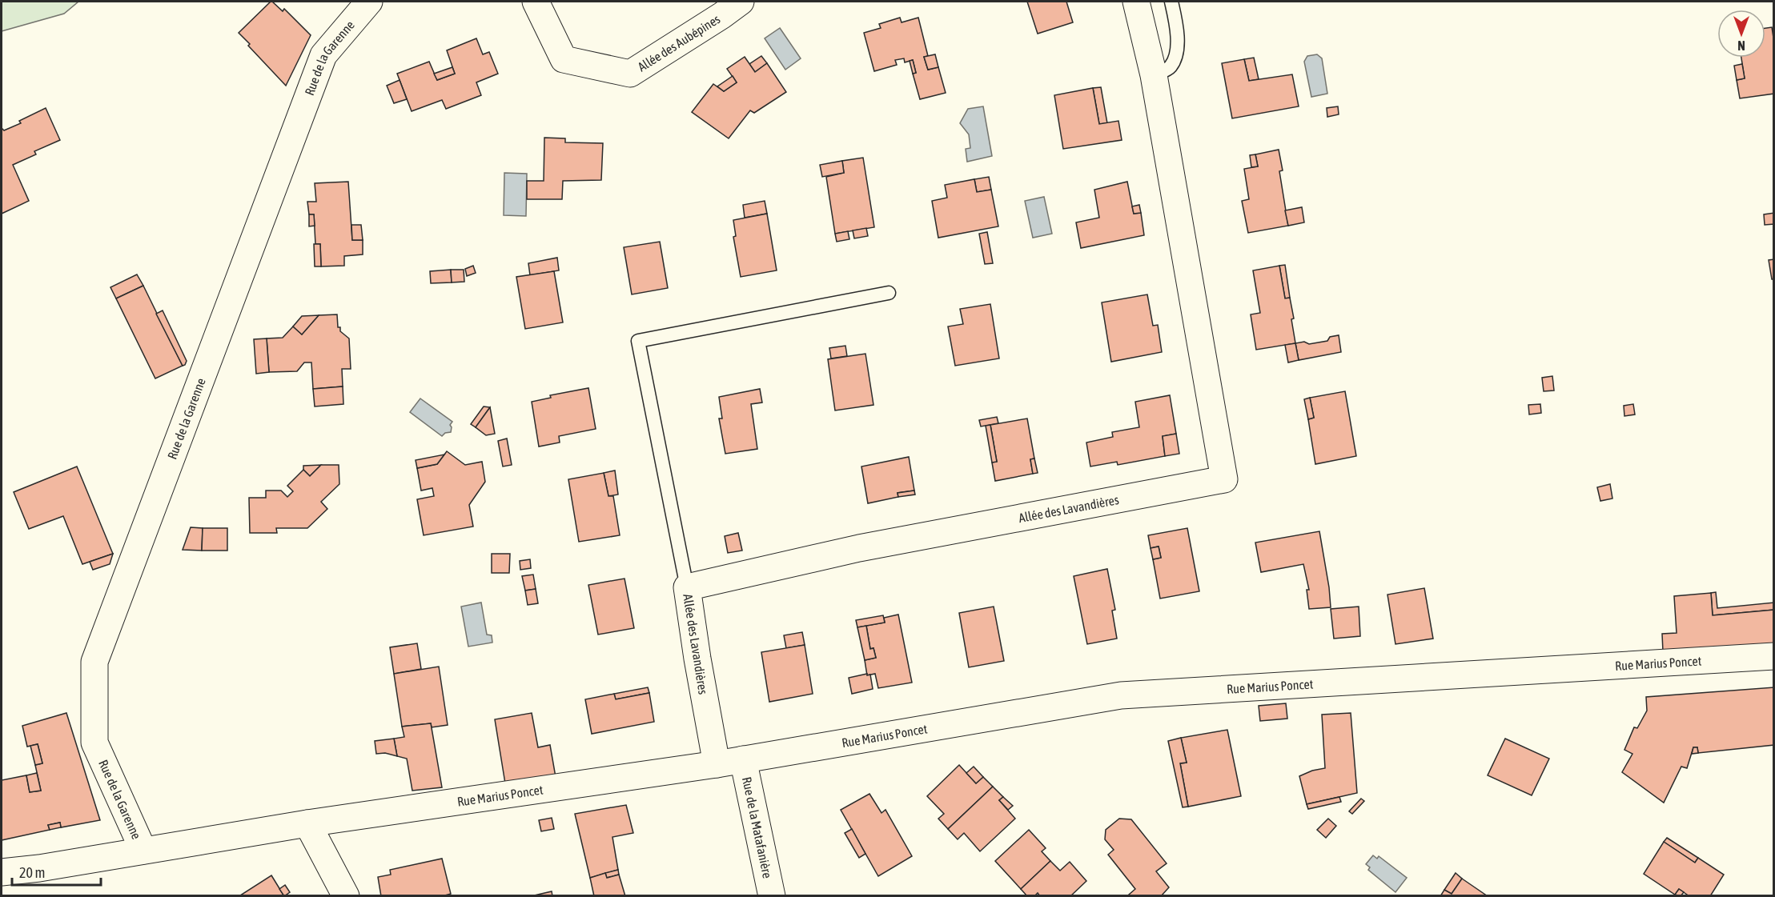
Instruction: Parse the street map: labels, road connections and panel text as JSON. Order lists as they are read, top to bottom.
{
  "streets": {
    "street": [
      "Allée des Aubépines",
      "Rue de la Garenne",
      "Allée des Lavandières",
      "Rue Marius Poncet",
      "Rue de la Matafanière"
    ]
  },
  "crossings": [
    ["Rue de la Garenne", "Rue Marius Poncet"],
    ["Allée des Lavandières", "Rue Marius Poncet"],
    ["Rue Marius Poncet", "Rue de la Matafanière"]
  ],
  "scale_bar": "20 m",
  "north": "bottom"
}
